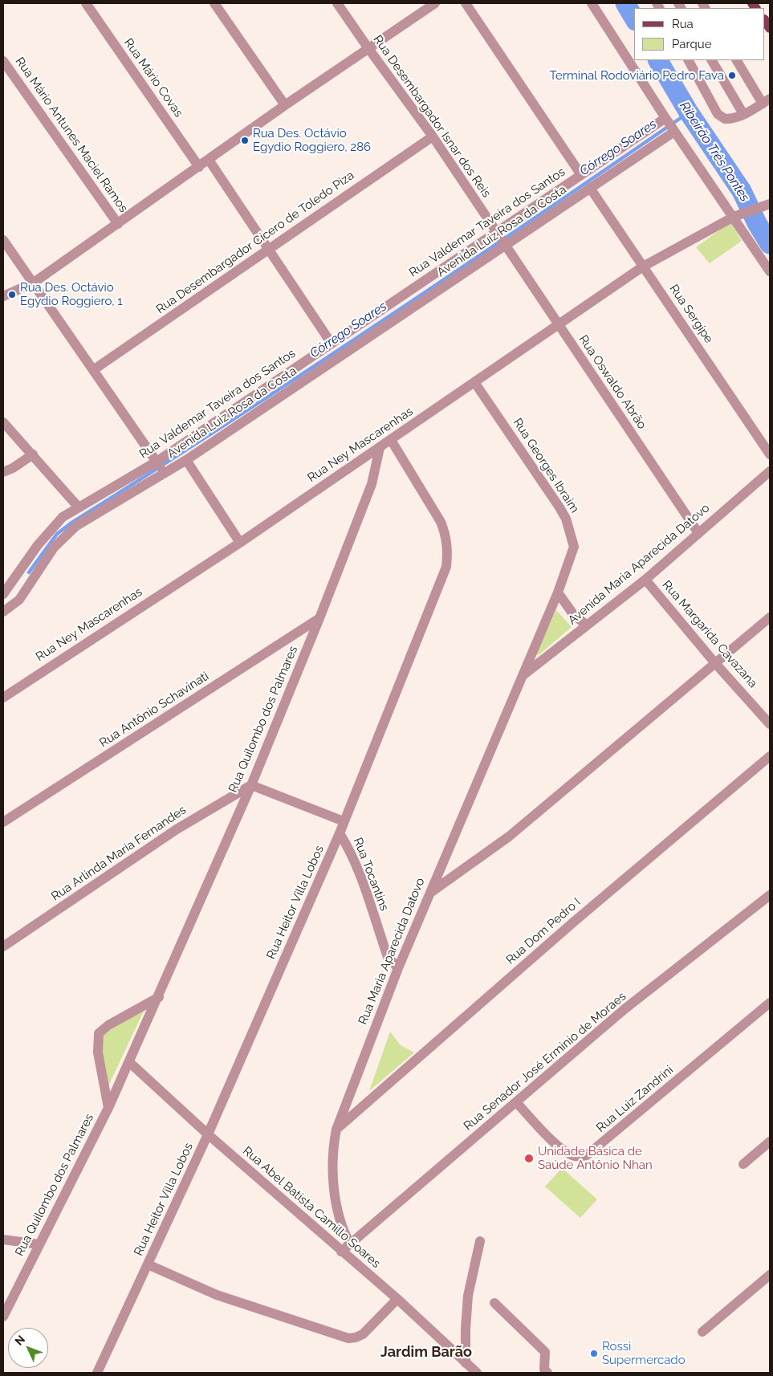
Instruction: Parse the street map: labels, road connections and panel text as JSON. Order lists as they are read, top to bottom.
{
  "streets": {
    "street": [
      "Rua Mário Covas",
      "Rua Desembargador Isnar dos Reis",
      "Rua Mário Antunes Maciel Ramos",
      "Rua Valdemar Taveira dos Santos",
      "Avenida Luiz Rosa da Costa",
      "Rua Desembargador Cícero de Toledo Piza",
      "Rua Sergipe",
      "Rua Oswaldo Abrão",
      "Rua Ney Mascarenhas",
      "Rua Georges Ibraim",
      "Avenida Maria Aparecida Datovo",
      "Rua Margarida Cavazana",
      "Rua Antônio Schavinati",
      "Rua Quilombo dos Palmares",
      "Rua Arlinda Maria Fernandes",
      "Rua Tocantins",
      "Rua Heitor Villa Lobos",
      "Rua Dom Pedro I",
      "Rua Maria Aparecida Datovo",
      "Rua Senador José Erminio de Moraes",
      "Rua Luiz Zandrini",
      "Rua Abel Batista Camillo Soares"
    ]
  },
  "crossings": [
    ["Rua Desembargador Isnar dos Reis", "Rua Valdemar Taveira dos Santos"],
    ["Rua Desembargador Isnar dos Reis", "Avenida Luiz Rosa da Costa"],
    ["Rua Desembargador Isnar dos Reis", "Rua Desembargador Cícero de Toledo Piza"],
    ["Rua Desembargador Isnar dos Reis", "Rua Oswaldo Abrão"],
    ["Rua Valdemar Taveira dos Santos", "Avenida Luiz Rosa da Costa"],
    ["Rua Valdemar Taveira dos Santos", "Rua Oswaldo Abrão"],
    ["Avenida Luiz Rosa da Costa", "Rua Sergipe"],
    ["Avenida Luiz Rosa da Costa", "Rua Oswaldo Abrão"],
    ["Rua Sergipe", "Rua Ney Mascarenhas"],
    ["Rua Oswaldo Abrão", "Rua Ney Mascarenhas"],
    ["Rua Oswaldo Abrão", "Avenida Maria Aparecida Datovo"],
    ["Rua Ney Mascarenhas", "Rua Georges Ibraim"],
    ["Rua Ney Mascarenhas", "Rua Quilombo dos Palmares"],
    ["Rua Ney Mascarenhas", "Rua Heitor Villa Lobos"],
    ["Rua Georges Ibraim", "Avenida Maria Aparecida Datovo"],
    ["Rua Georges Ibraim", "Rua Maria Aparecida Datovo"],
    ["Avenida Maria Aparecida Datovo", "Rua Margarida Cavazana"],
    ["Avenida Maria Aparecida Datovo", "Rua Maria Aparecida Datovo"],
    ["Rua Antônio Schavinati", "Rua Quilombo dos Palmares"],
    ["Rua Quilombo dos Palmares", "Rua Arlinda Maria Fernandes"],
    ["Rua Quilombo dos Palmares", "Rua Abel Batista Camillo Soares"],
    ["Rua Tocantins", "Rua Heitor Villa Lobos"],
    ["Rua Tocantins", "Rua Maria Aparecida Datovo"],
    ["Rua Heitor Villa Lobos", "Rua Abel Batista Camillo Soares"],
    ["Rua Dom Pedro I", "Rua Maria Aparecida Datovo"],
    ["Rua Maria Aparecida Datovo", "Rua Senador José Erminio de Moraes"],
    ["Rua Senador José Erminio de Moraes", "Rua Luiz Zandrini"],
    ["Rua Senador José Erminio de Moraes", "Rua Abel Batista Camillo Soares"]
  ],
  "districts": ["Jardim Barão"],
  "water": ["Córrego Soares", "Ribeirão Três Pontes"],
  "places": [
    "Terminal Rodoviário Pedro Fava",
    "Rua Des. Octávio Egydio Roggiero, 286",
    "Rua Des. Octávio Egydio Roggiero, 1",
    "Unidade Básica de Saúde Antônio Nhan",
    "Rossi Supermercado"
  ],
  "legend": ["Rua", "Parque"],
  "north": "top left"
}
